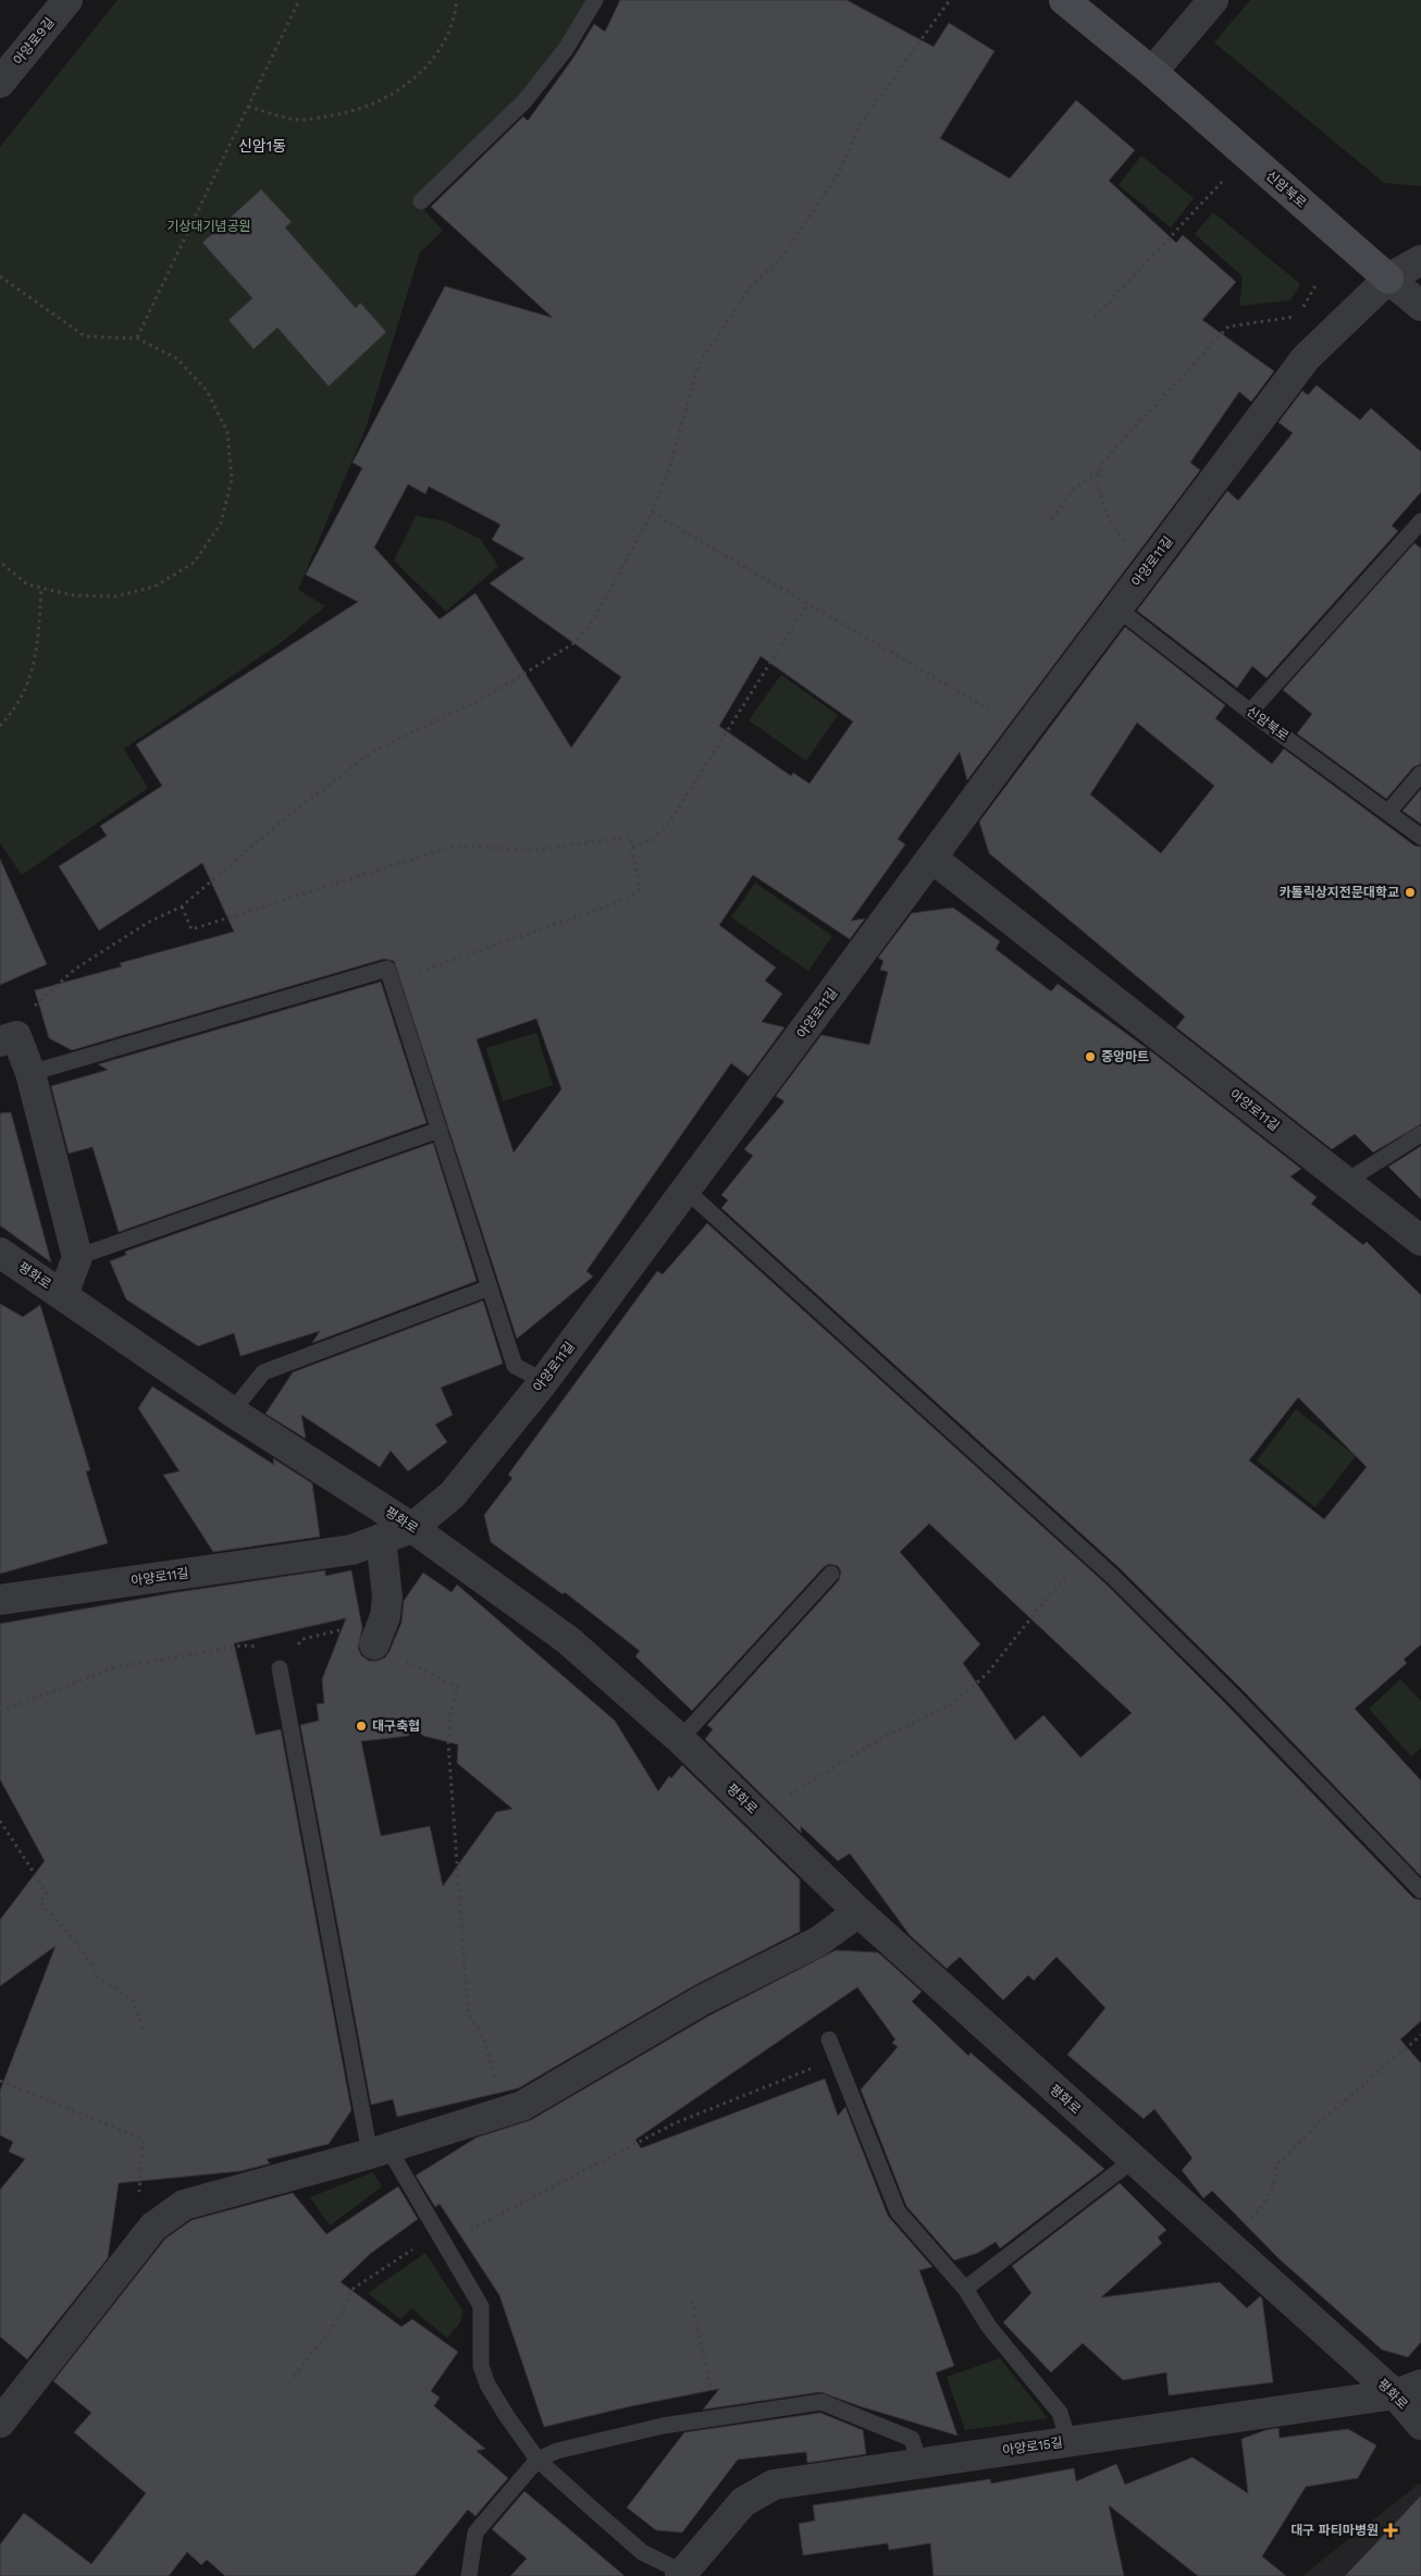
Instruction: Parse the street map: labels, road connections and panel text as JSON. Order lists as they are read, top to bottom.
{
  "streets": {
    "main road": ["신암북로"],
    "street": [
      "아양로9길",
      "아양로11길",
      "평화로",
      "아양로15길"
    ]
  },
  "crossings": [
    ["신암북로", "아양로11길"],
    ["아양로11길", "평화로"],
    ["평화로", "아양로15길"]
  ],
  "districts": ["신암1동"],
  "parks": ["기상대기념공원"],
  "places": {
    "other": ["카톨릭상지전문대학교", "중앙마트", "대구축협"],
    "health": ["대구 파티마병원"]
  }
}
